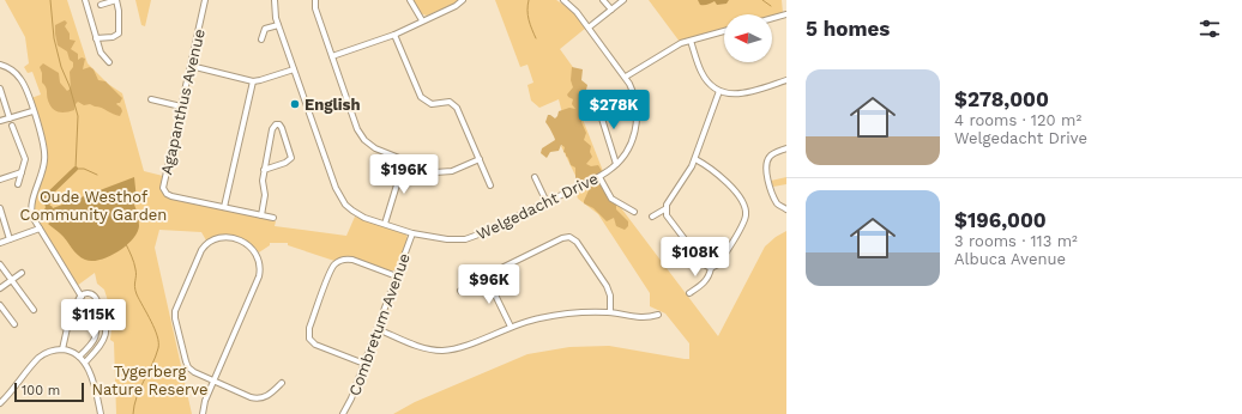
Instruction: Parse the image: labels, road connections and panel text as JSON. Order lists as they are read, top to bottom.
{
  "streets": {
    "street": ["Agapanthus Avenue", "Welgedacht Drive", "Combretum Avenue"]
  },
  "crossings": [
    ["Welgedacht Drive", "Combretum Avenue"]
  ],
  "parks": ["Oude Westhof Community Garden", "Tygerberg Nature Reserve"],
  "places": ["English"],
  "scale_bar": "100 m",
  "north": "left",
  "page": {
    "heading": "5 homes",
    "list": [
      {
        "name": "$278,000",
        "note": "4 rooms · 120 m² · Welgedacht Drive"
      },
      {
        "name": "$196,000",
        "note": "3 rooms · 113 m² · Albuca Avenue"
      }
    ],
    "price": [
      "$278K",
      "$196K",
      "$108K",
      "$96K",
      "$115K"
    ],
    "scale": "100 m"
  }
}
